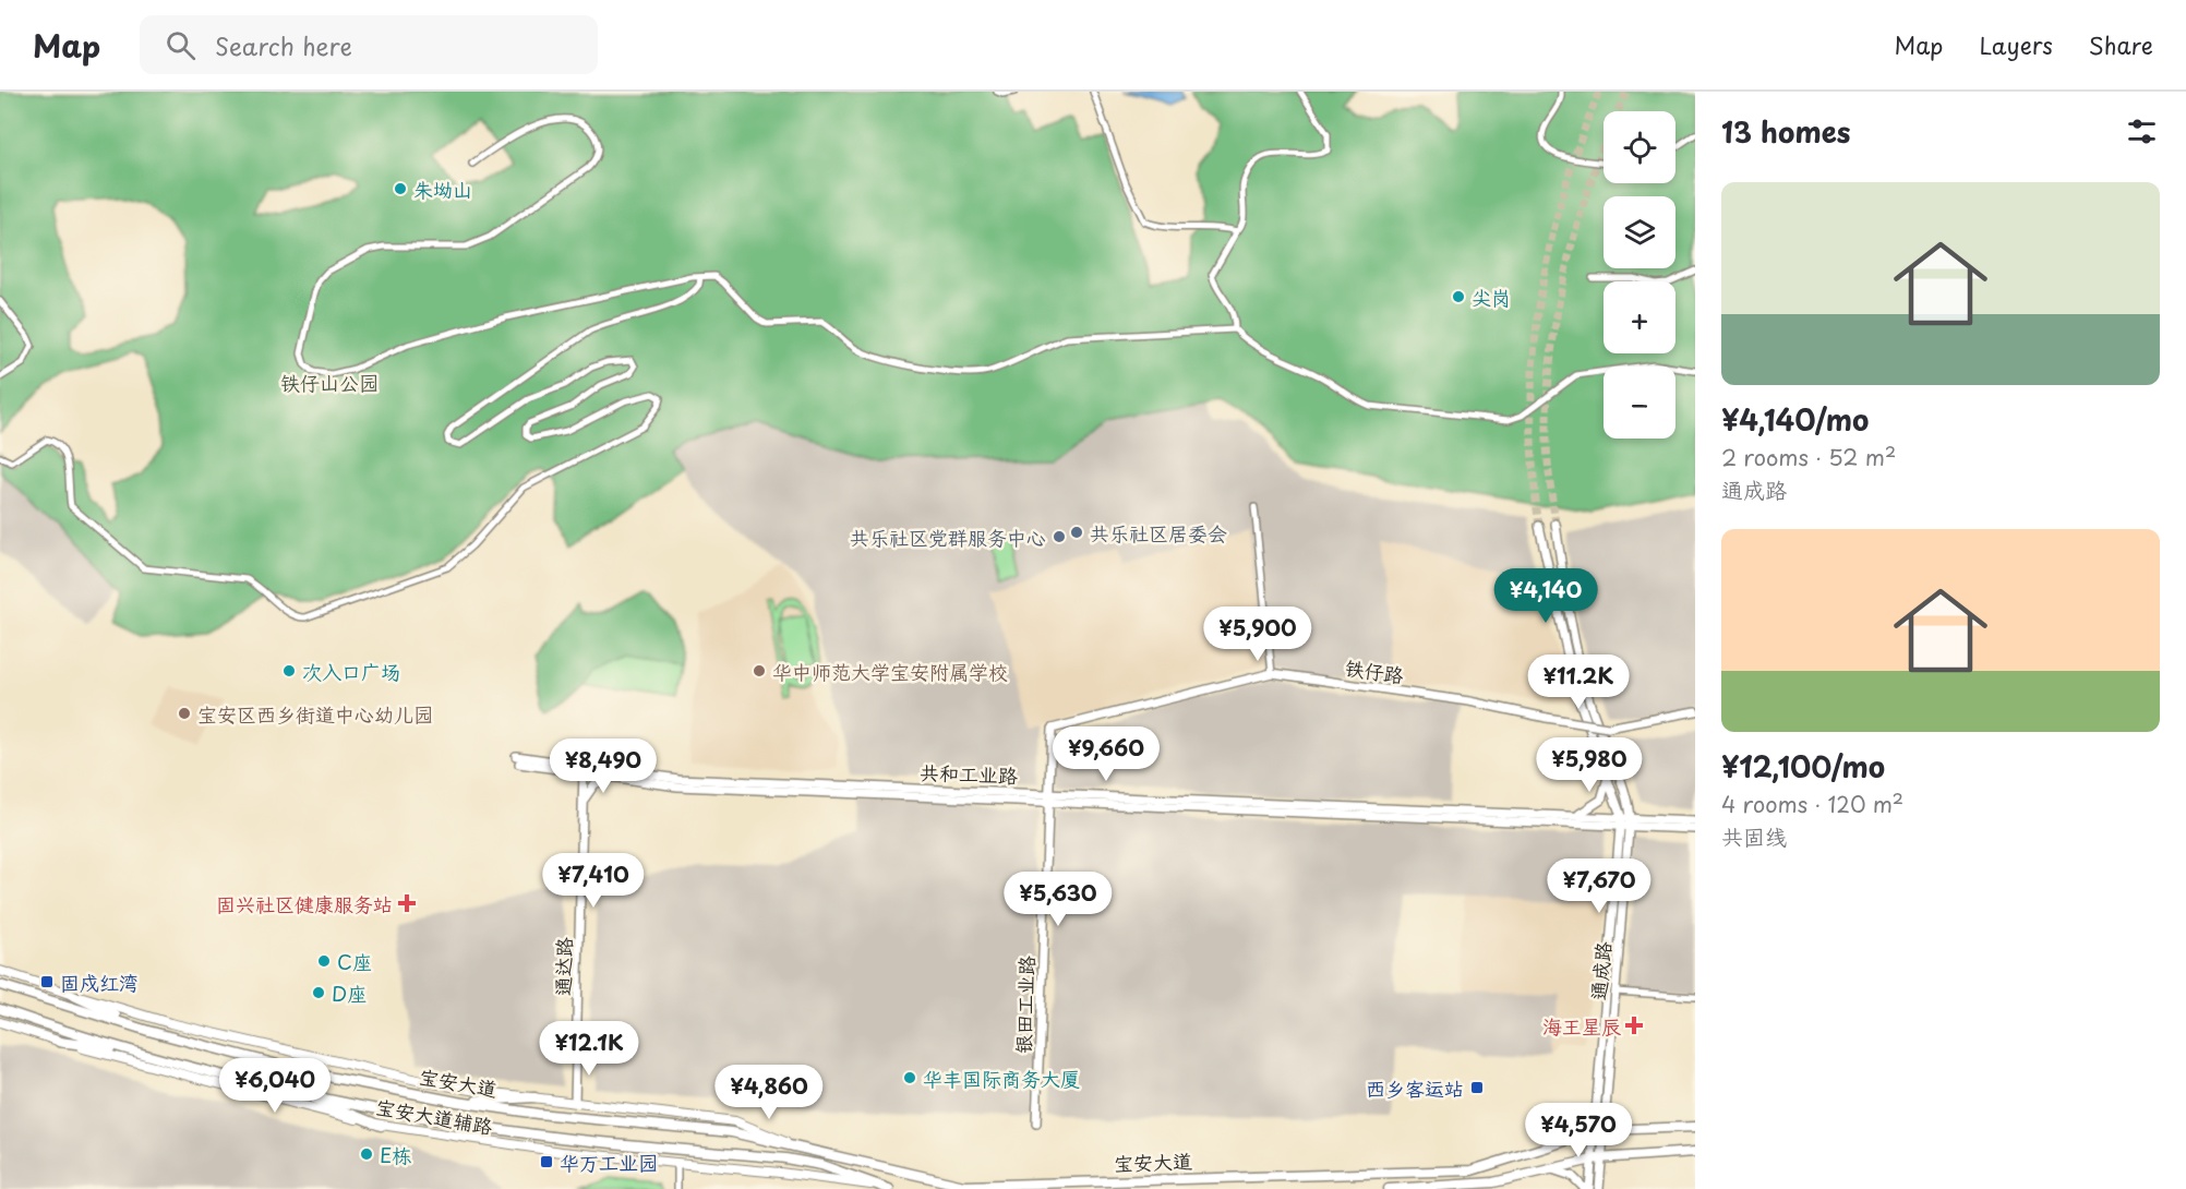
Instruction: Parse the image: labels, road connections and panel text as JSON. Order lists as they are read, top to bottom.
{
  "streets": {
    "main road": ["宝安大道", "宝安大道辅路"],
    "street": [
      "铁仔路",
      "共和工业路",
      "通达路",
      "通成路",
      "银田工业路"
    ]
  },
  "crossings": [
    ["铁仔路", "银田工业路"],
    ["共和工业路", "通达路"],
    ["共和工业路", "通成路"],
    ["共和工业路", "银田工业路"],
    ["通达路", "宝安大道辅路"],
    ["通成路", "宝安大道"],
    ["宝安大道", "宝安大道辅路"]
  ],
  "parks": ["铁仔山公园"],
  "places": {
    "other": [
      "朱坳山",
      "尖岗",
      "共乐社区居委会",
      "共乐社区党群服务中心",
      "次入口广场",
      "华中师范大学宝安附属学校",
      "宝安区西乡街道中心幼儿园",
      "C座",
      "D座",
      "华丰国际商务大厦",
      "E栋"
    ],
    "health": ["固兴社区健康服务站", "海王星辰"],
    "transit": ["固戍红湾", "西乡客运站", "华万工业园"]
  },
  "page": {
    "header": "Map",
    "search": "Search here",
    "nav": ["Map", "Layers", "Share"],
    "heading": "13 homes",
    "map_buttons": ["+", "−"],
    "list": [
      {
        "name": "¥4,140/mo",
        "note": "2 rooms · 52 m² · 通成路"
      },
      {
        "name": "¥12,100/mo",
        "note": "4 rooms · 120 m² · 共固线"
      }
    ],
    "price": [
      "¥4,140",
      "¥5,900",
      "¥11.2K",
      "¥9,660",
      "¥5,980",
      "¥8,490",
      "¥7,410",
      "¥7,670",
      "¥5,630",
      "¥12.1K",
      "¥6,040",
      "¥4,860",
      "¥4,570"
    ]
  }
}
